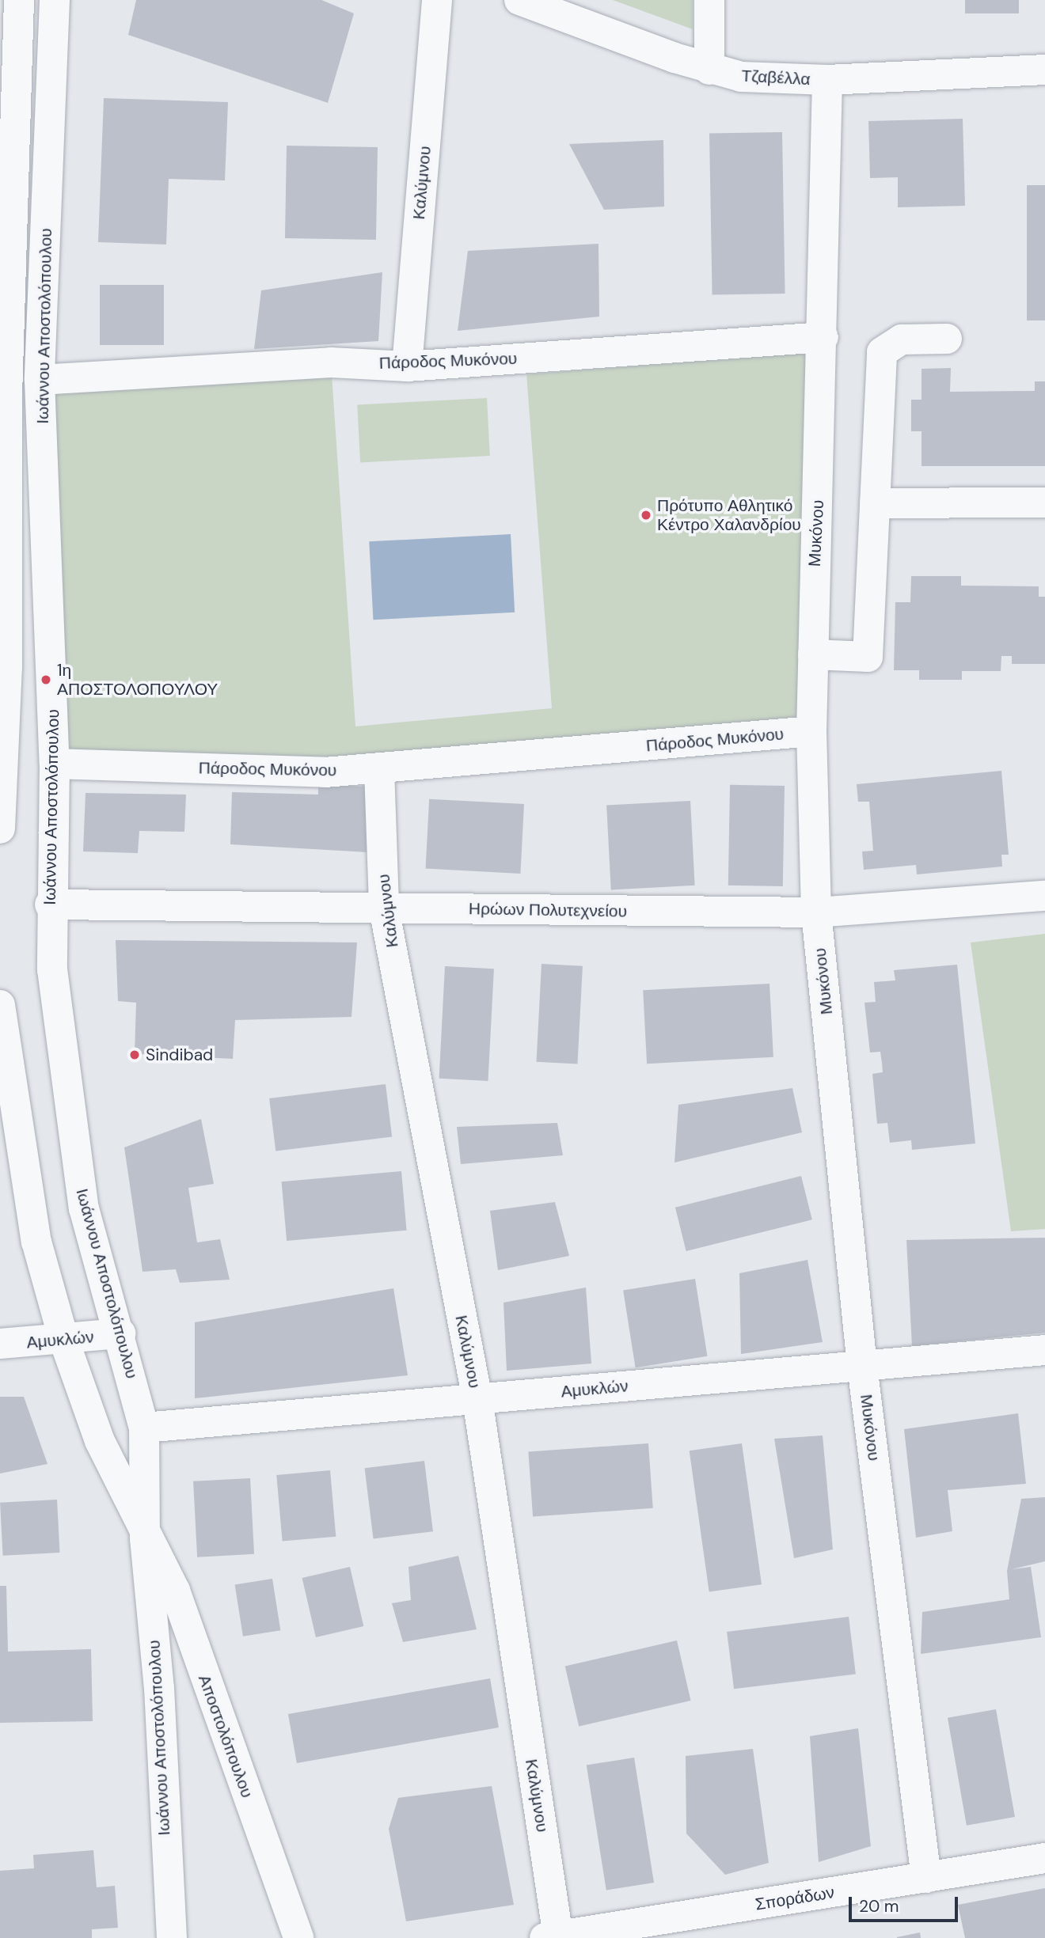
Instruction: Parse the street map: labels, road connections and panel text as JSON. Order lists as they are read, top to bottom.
{
  "streets": {
    "street": [
      "Τζαβέλλα",
      "Καλύμνου",
      "Ιωάννου Αποστολόπουλου",
      "Πάροδος Μυκόνου",
      "Μυκόνου",
      "Ηρώων Πολυτεχνείου",
      "Αμυκλών",
      "Αποστολόπουλου",
      "Σποράδων"
    ]
  },
  "crossings": [
    ["Τζαβέλλα", "Μυκόνου"],
    ["Καλύμνου", "Πάροδος Μυκόνου"],
    ["Καλύμνου", "Ηρώων Πολυτεχνείου"],
    ["Καλύμνου", "Αμυκλών"],
    ["Καλύμνου", "Σποράδων"],
    ["Ιωάννου Αποστολόπουλου", "Πάροδος Μυκόνου"],
    ["Ιωάννου Αποστολόπουλου", "Ηρώων Πολυτεχνείου"],
    ["Ιωάννου Αποστολόπουλου", "Αμυκλών"],
    ["Ιωάννου Αποστολόπουλου", "Αποστολόπουλου"],
    ["Πάροδος Μυκόνου", "Μυκόνου"],
    ["Μυκόνου", "Ηρώων Πολυτεχνείου"],
    ["Μυκόνου", "Αμυκλών"],
    ["Μυκόνου", "Σποράδων"]
  ],
  "places": ["Πρότυπο Αθλητικό Κέντρο Χαλανδρίου", "1η ΑΠΟΣΤΟΛΟΠΟΥΛΟΥ", "Sindibad"],
  "scale_bar": "20 m"
}
